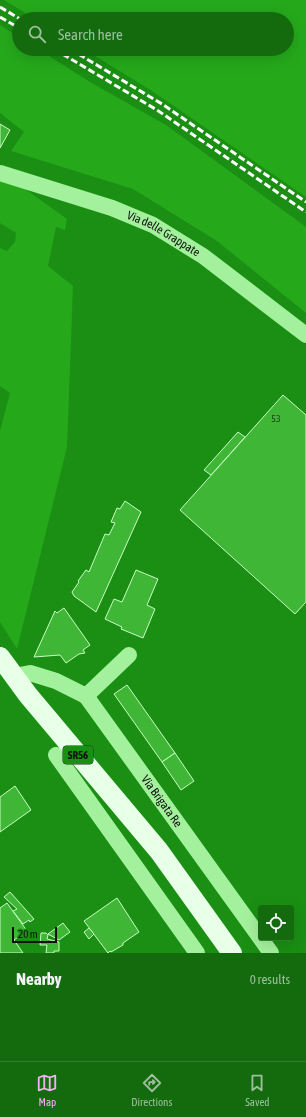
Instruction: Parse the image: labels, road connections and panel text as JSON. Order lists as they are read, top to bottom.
{
  "streets": {
    "main road": ["SR56"],
    "street": ["Via delle Grappate", "Via Brigata Re"]
  },
  "house_numbers": ["53"],
  "scale_bar": "20 m",
  "page": {
    "search": "Search here",
    "scale": "20 m",
    "heading": ["Nearby", "0 results"],
    "nav": ["Map", "Directions", "Saved"]
  }
}
